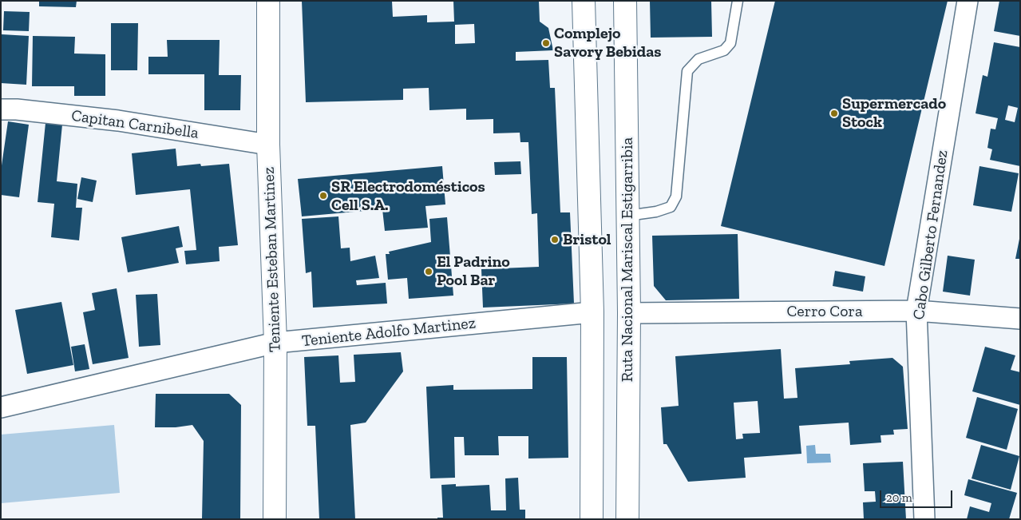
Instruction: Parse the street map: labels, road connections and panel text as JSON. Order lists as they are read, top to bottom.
{
  "streets": {
    "main road": ["Teniente Esteban Martinez", "Ruta Nacional Mariscal Estigarribia"],
    "street": [
      "Capitan Carnibella",
      "Cabo Gilberto Fernandez",
      "Cerro Cora",
      "Teniente Adolfo Martinez"
    ]
  },
  "crossings": [
    ["Capitan Carnibella", "Teniente Esteban Martinez"],
    ["Cabo Gilberto Fernandez", "Cerro Cora"],
    ["Teniente Esteban Martinez", "Teniente Adolfo Martinez"],
    ["Ruta Nacional Mariscal Estigarribia", "Cerro Cora"]
  ],
  "places": [
    "Complejo Savory Bebidas",
    "Supermercado Stock",
    "SR Electrodomésticos Cell S.A.",
    "Bristol",
    "El Padrino Pool Bar"
  ],
  "scale_bar": "20 m"
}
